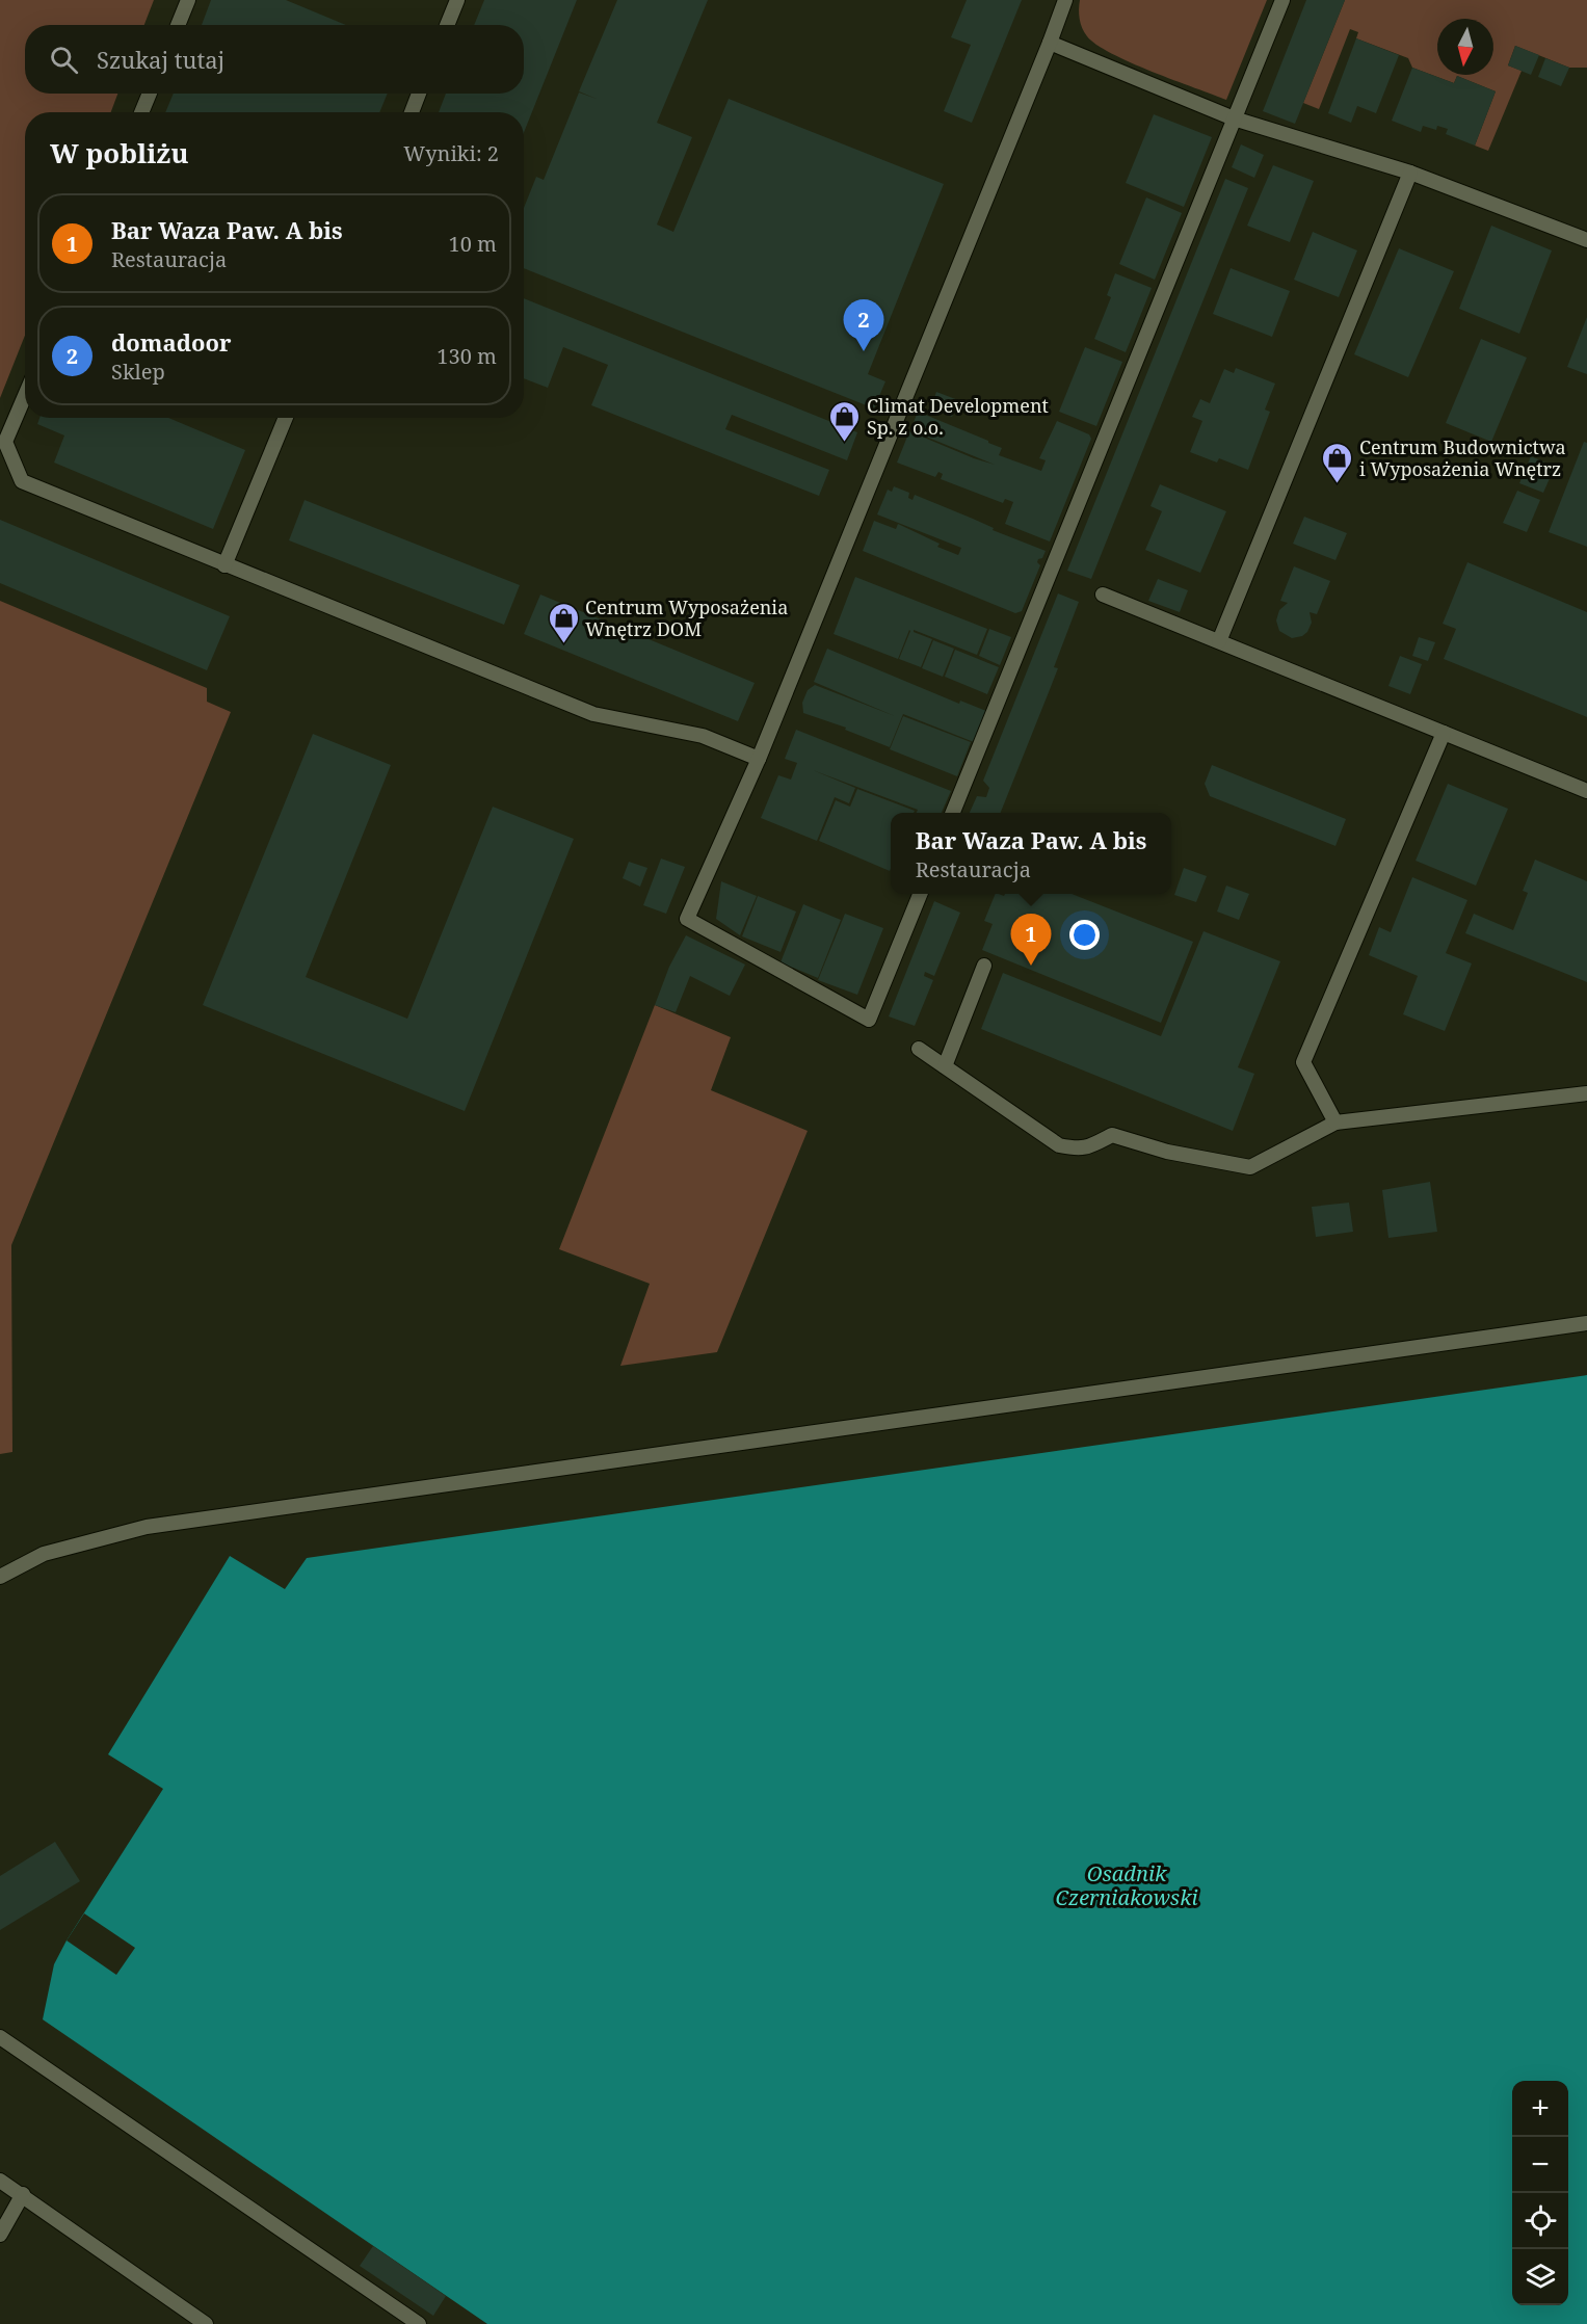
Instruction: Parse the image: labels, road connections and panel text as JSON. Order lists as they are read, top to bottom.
{
  "water": ["Osadnik Czerniakowski"],
  "places": {
    "shop": ["Climat Development Sp. z o.o.", "Centrum Budownictwa i Wyposażenia Wnętrz", "Centrum Wyposażenia Wnętrz DOM"]
  },
  "north": "bottom",
  "page": {
    "search": "Szukaj tutaj",
    "heading": ["W pobliżu", "Wyniki: 2"],
    "list": [
      {
        "mark": "1",
        "name": "Bar Waza Paw. A bis",
        "note": "Restauracja",
        "value": "10 m"
      },
      {
        "mark": "2",
        "name": "domadoor",
        "note": "Sklep",
        "value": "130 m"
      }
    ],
    "pins": ["2", "1"],
    "popup": ["Bar Waza Paw. A bis", "Restauracja"],
    "map_buttons": ["+", "−"]
  }
}
